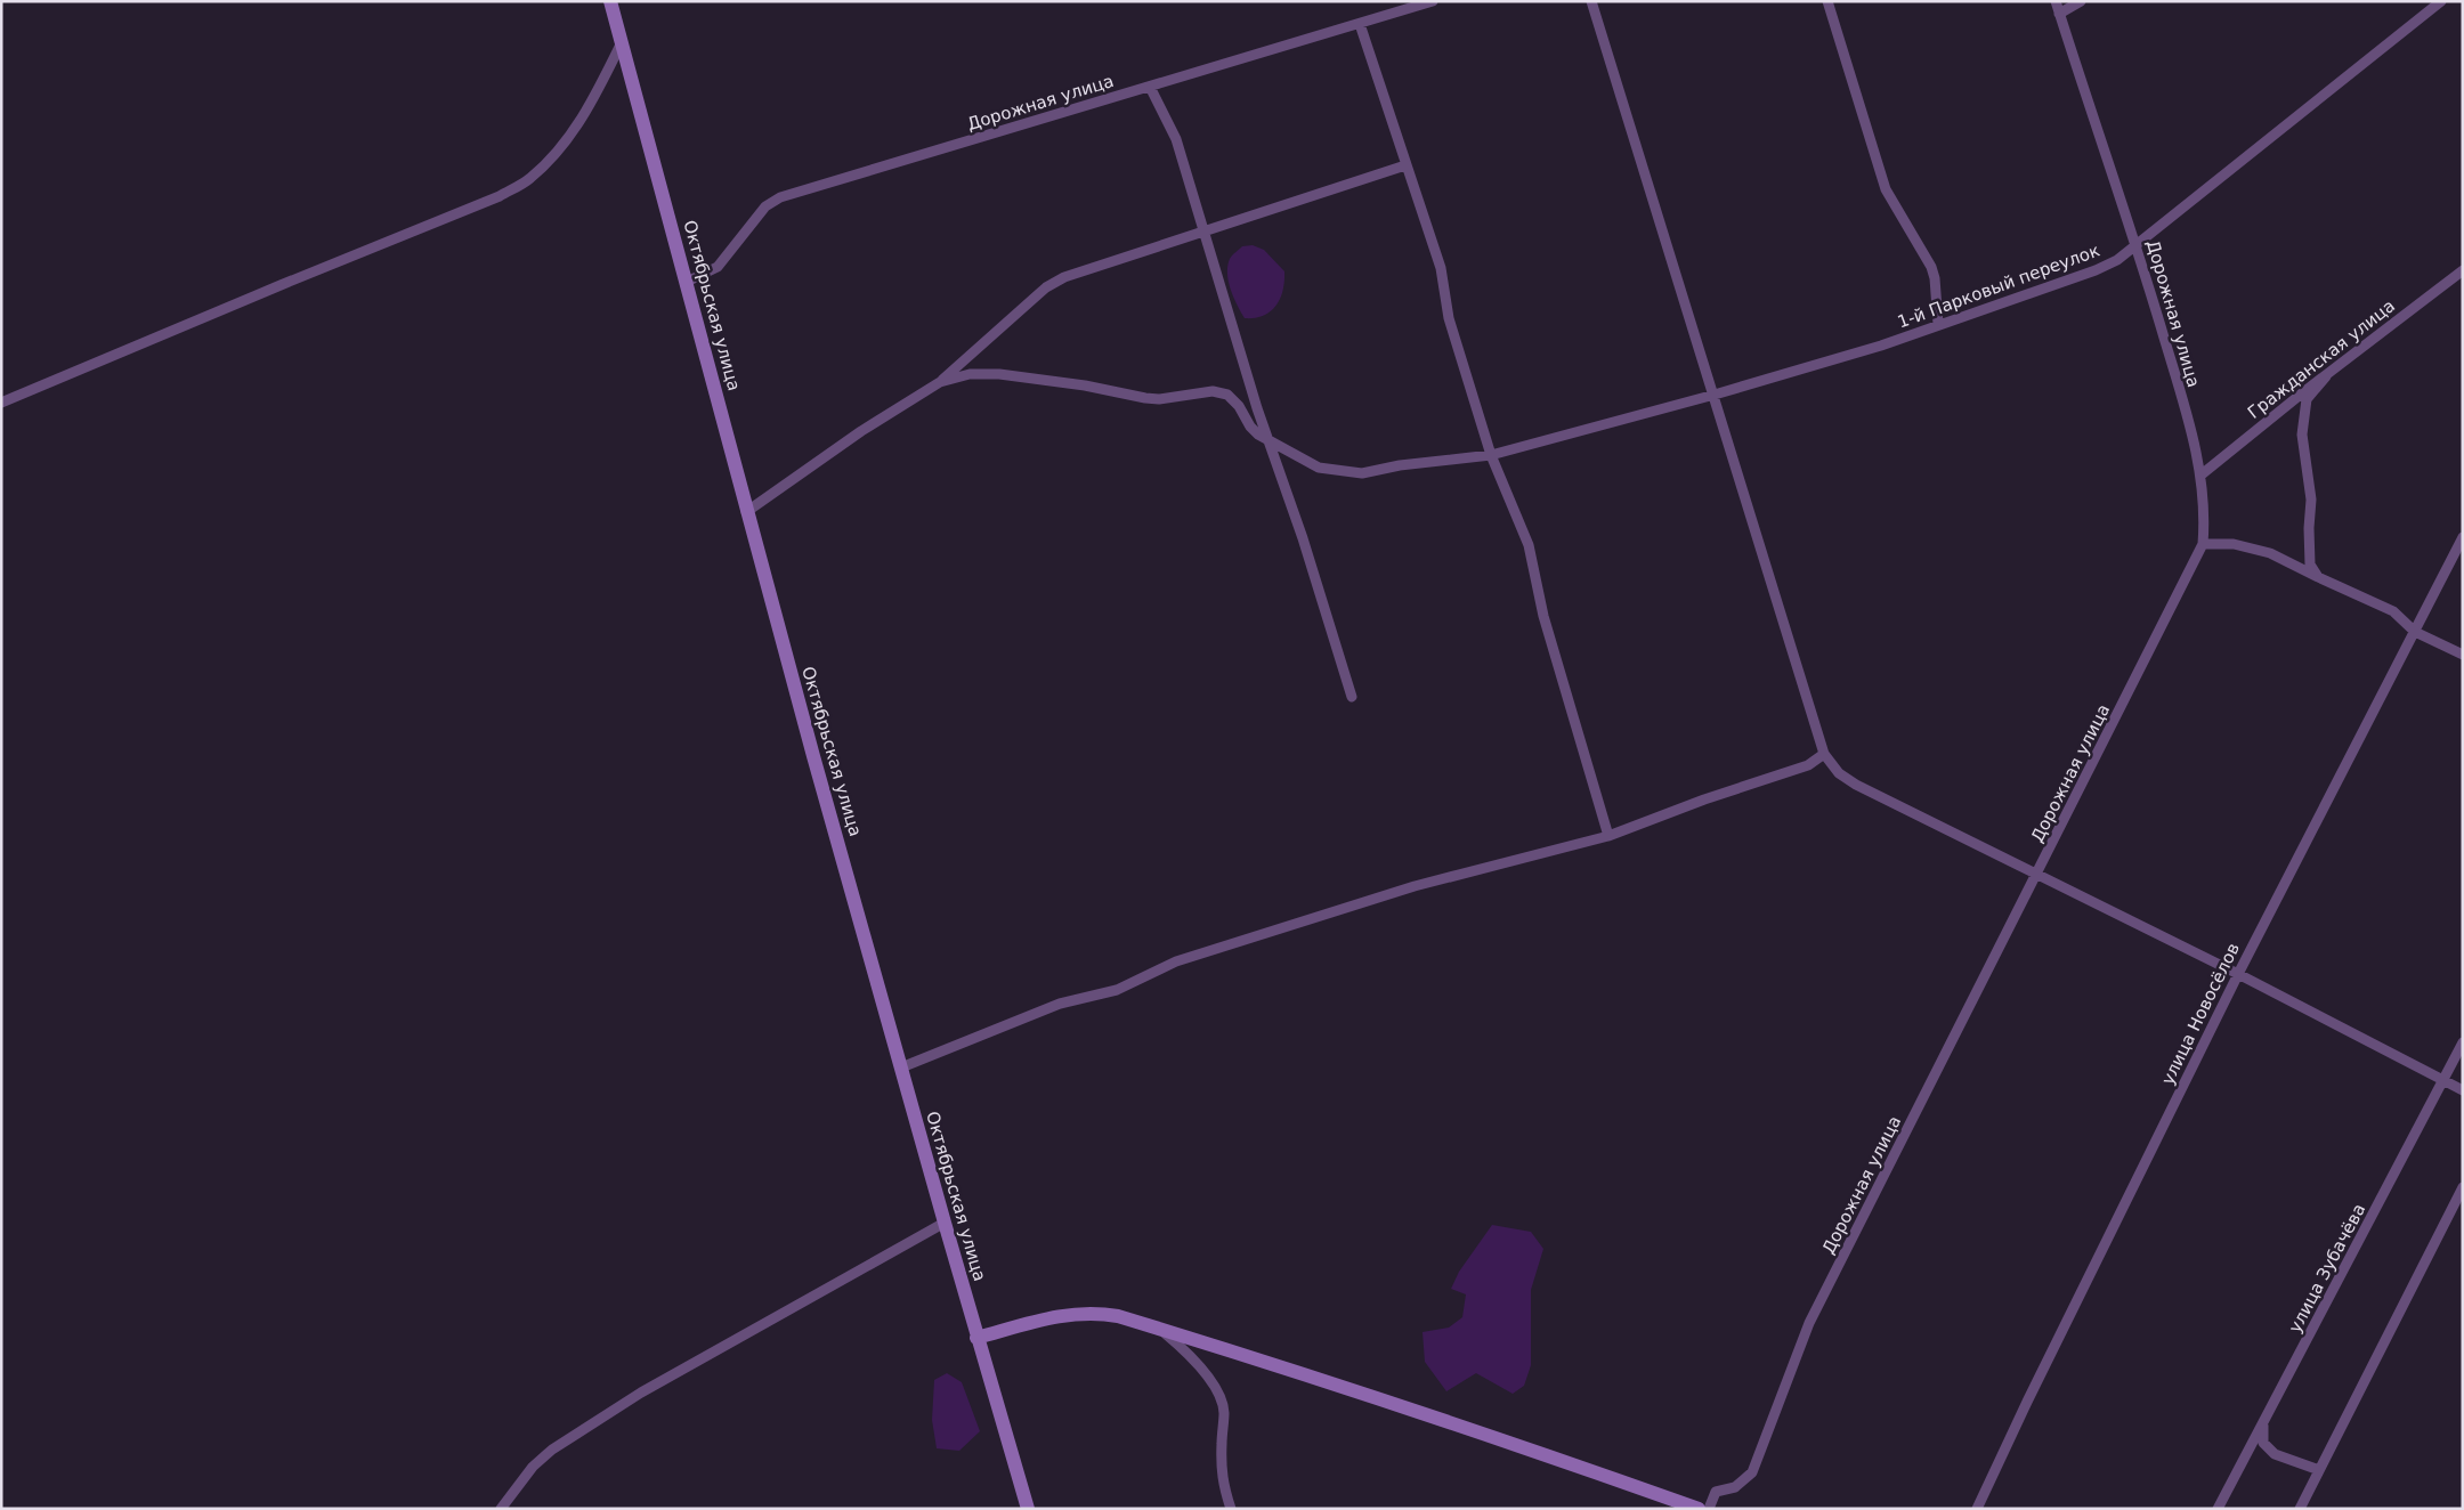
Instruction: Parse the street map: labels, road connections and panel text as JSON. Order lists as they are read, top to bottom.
{
  "streets": {
    "street": [
      "Дорожная улица",
      "1-й Парковый переулок",
      "Октябрьская улица",
      "Гражданская улица",
      "улица Новосёлов",
      "улица Зубачёва"
    ]
  },
  "crossings": [
    ["Дорожная улица", "1-й Парковый переулок"],
    ["Дорожная улица", "Октябрьская улица"],
    ["Дорожная улица", "Гражданская улица"]
  ]
}
